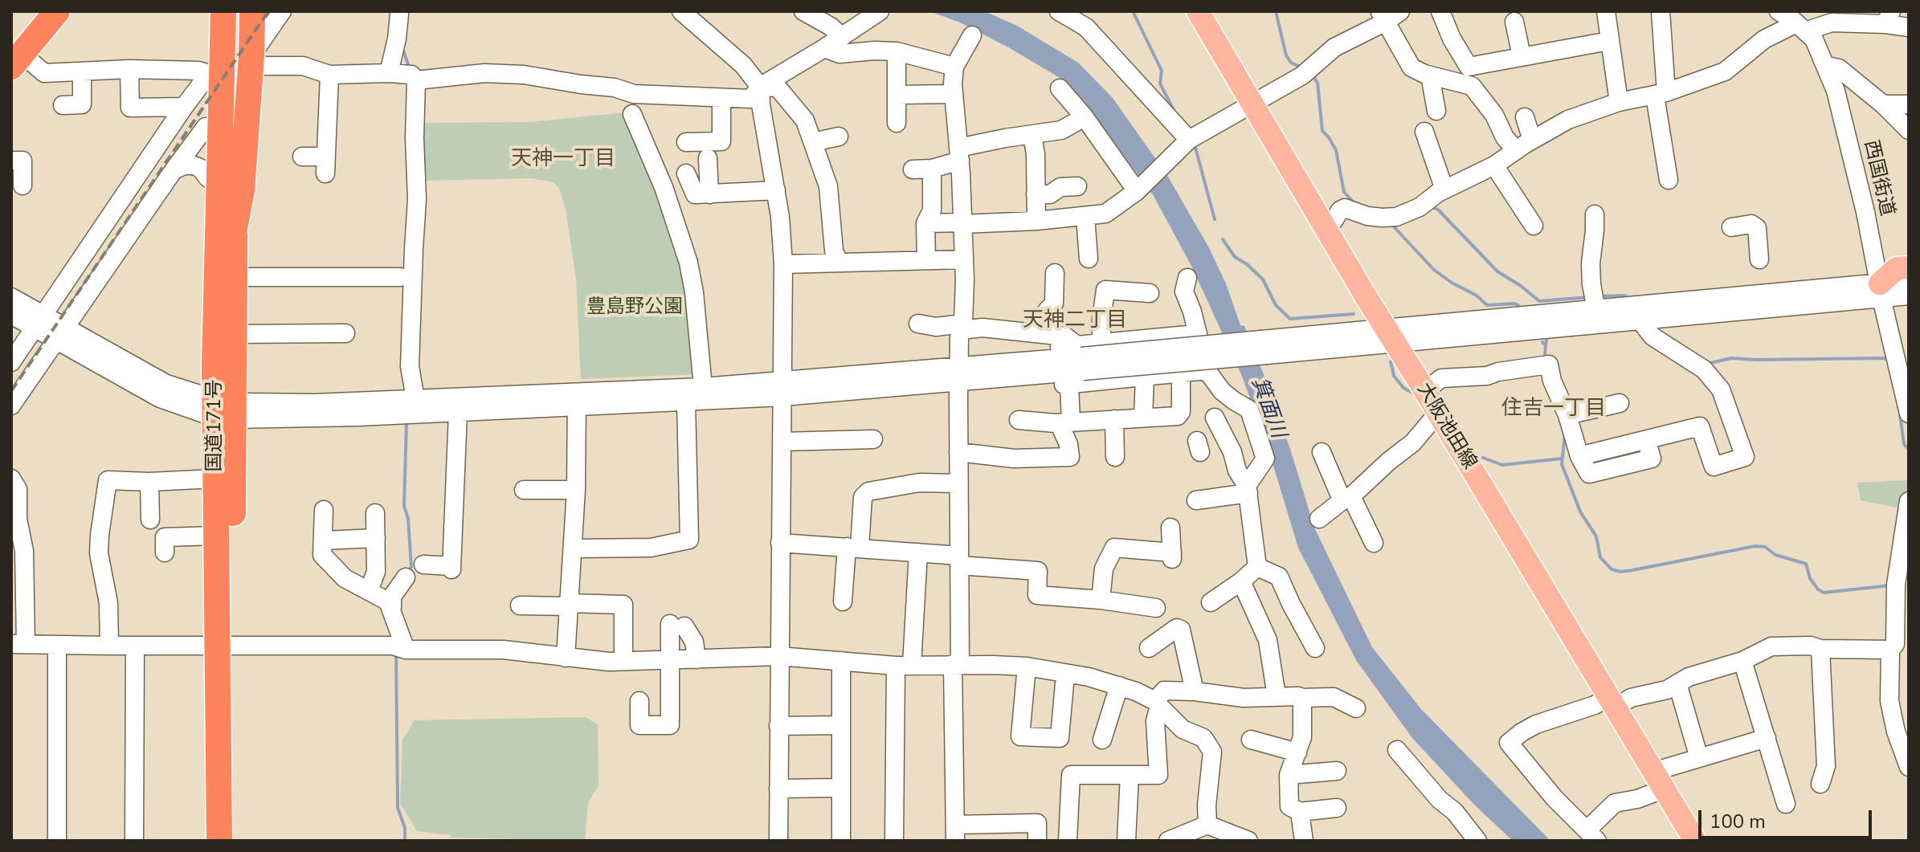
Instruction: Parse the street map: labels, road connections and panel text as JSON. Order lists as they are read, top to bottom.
{
  "streets": {
    "highway": ["国道171号"],
    "main road": ["大阪池田線"],
    "street": ["西国街道"]
  },
  "districts": ["天神一丁目", "天神二丁目", "住吉一丁目"],
  "water": ["箕面川"],
  "parks": ["豊島野公園"],
  "scale_bar": "100 m"
}
